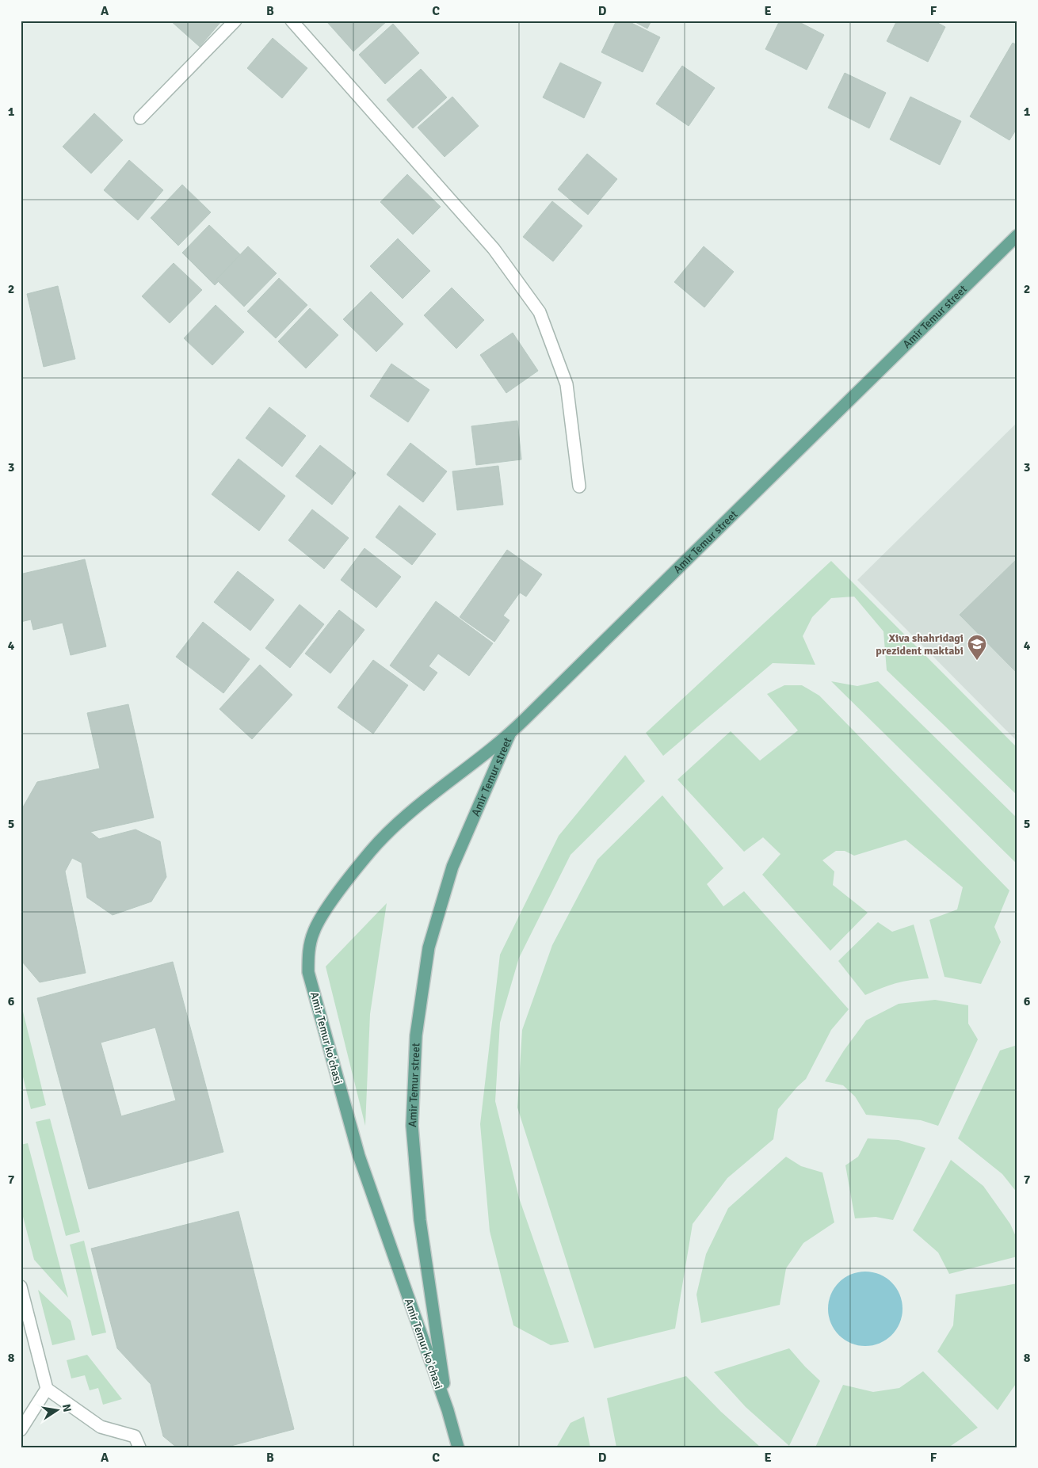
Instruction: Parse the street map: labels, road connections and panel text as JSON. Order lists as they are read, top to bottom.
{
  "streets": {
    "main road": ["Amir Temur street", "Amir Temur ko'chasi"]
  },
  "crossings": [
    ["Amir Temur street", "Amir Temur ko'chasi"]
  ],
  "places": {
    "school or university": ["Xiva shahridagi prezident maktabi"]
  },
  "north": "right",
  "grid": {
    "columns": [
      "A",
      "B",
      "C",
      "D",
      "E",
      "F"
    ],
    "rows": [
      "1",
      "2",
      "3",
      "4",
      "5",
      "6",
      "7",
      "8"
    ]
  }
}
